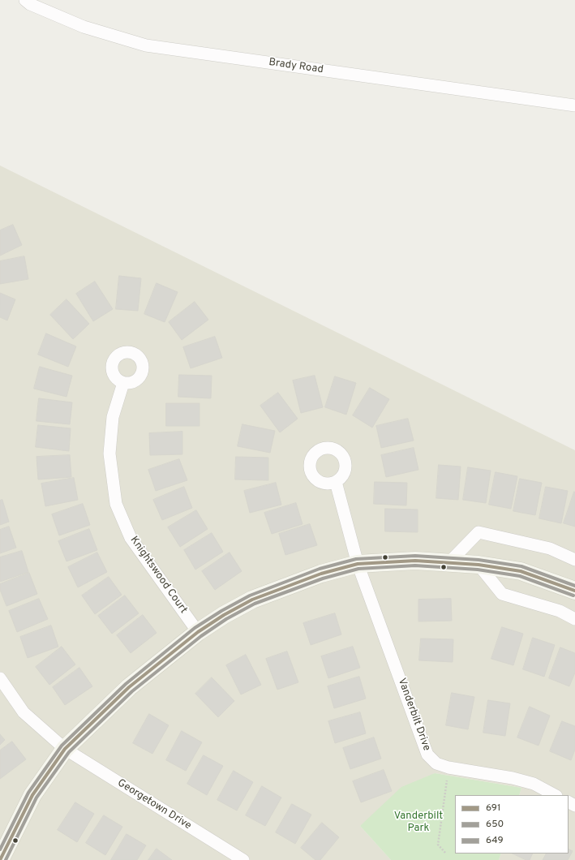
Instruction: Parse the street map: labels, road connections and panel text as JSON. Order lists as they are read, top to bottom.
{
  "streets": {
    "street": [
      "Brady Road",
      "Knightswood Court",
      "Vanderbilt Drive",
      "Georgetown Drive"
    ]
  },
  "parks": ["Vanderbilt Park"],
  "lines": ["transit line 649", "transit line 691", "transit line 650"],
  "legend": ["691", "650", "649"]
}
